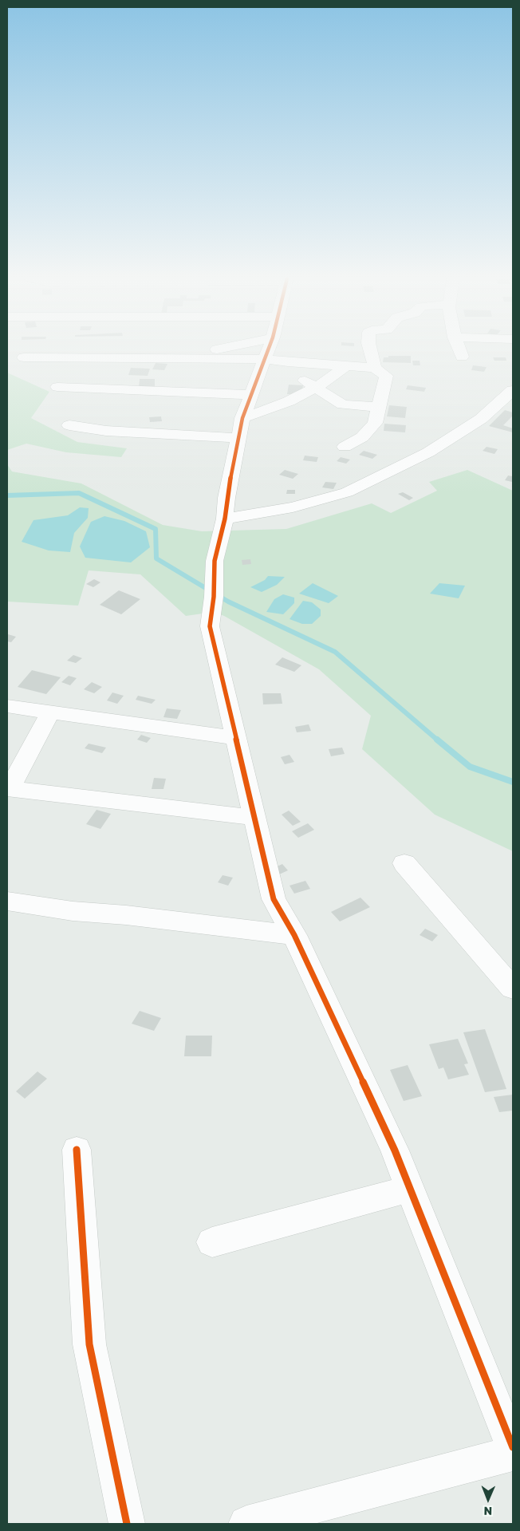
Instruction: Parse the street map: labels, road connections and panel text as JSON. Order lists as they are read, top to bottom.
{
  "north": "bottom"
}
